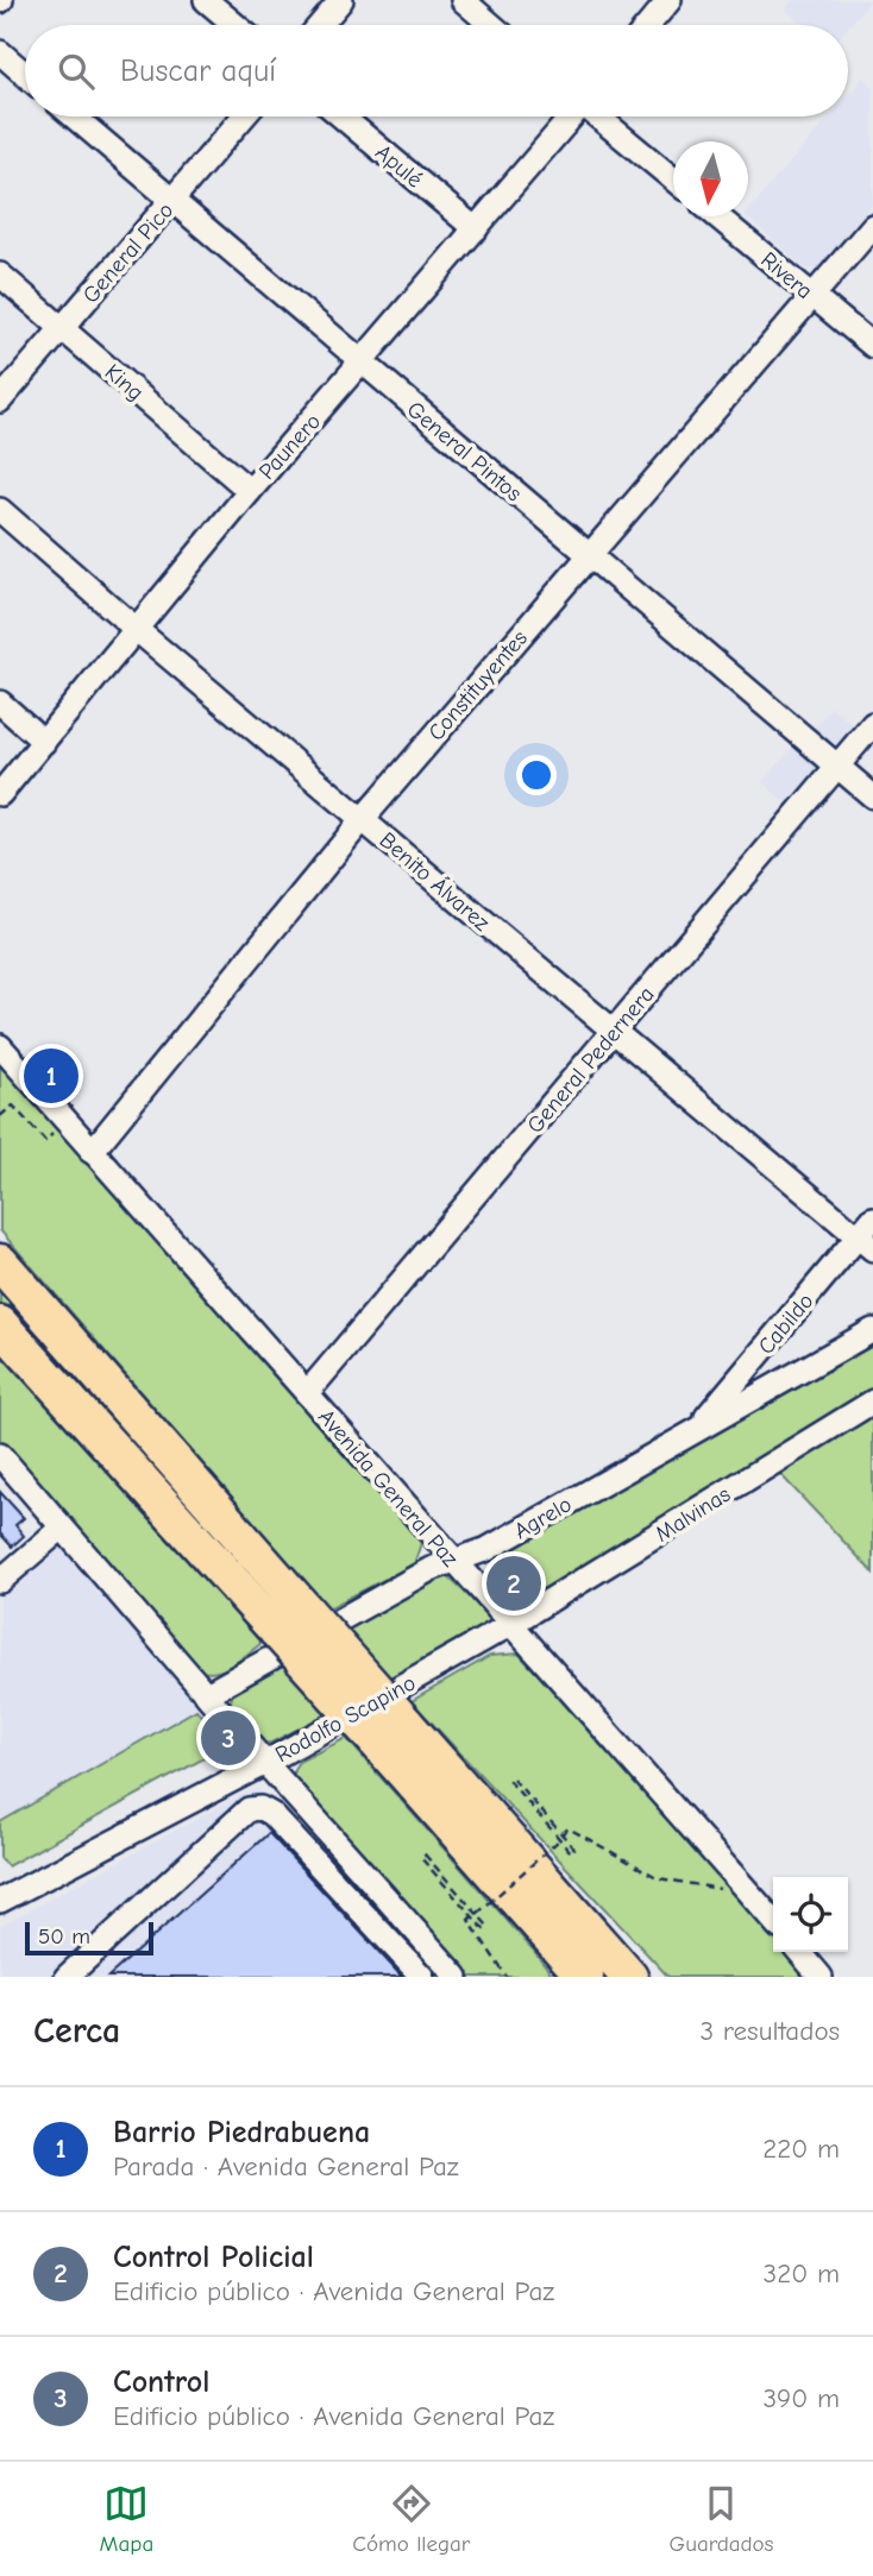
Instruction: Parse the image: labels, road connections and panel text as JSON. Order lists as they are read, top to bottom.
{
  "streets": {
    "street": [
      "Apulé",
      "General Pico",
      "Rivera",
      "King",
      "Paunero",
      "General Pintos",
      "Constituyentes",
      "Benito Álvarez",
      "General Pedernera",
      "Cabildo",
      "Avenida General Paz",
      "Malvinas",
      "Agrelo",
      "Rodolfo Scapino"
    ]
  },
  "crossings": [
    ["Apulé", "Paunero"],
    ["General Pico", "King"],
    ["General Pico", "General Pintos"],
    ["Rivera", "Constituyentes"],
    ["King", "Paunero"],
    ["Paunero", "General Pintos"],
    ["Paunero", "Benito Álvarez"],
    ["General Pintos", "Constituyentes"],
    ["General Pintos", "General Pedernera"],
    ["Constituyentes", "Benito Álvarez"],
    ["Constituyentes", "Avenida General Paz"],
    ["Benito Álvarez", "General Pedernera"],
    ["Benito Álvarez", "Cabildo"],
    ["General Pedernera", "Avenida General Paz"],
    ["Cabildo", "Agrelo"],
    ["Avenida General Paz", "Malvinas"],
    ["Avenida General Paz", "Agrelo"],
    ["Avenida General Paz", "Rodolfo Scapino"],
    ["Malvinas", "Rodolfo Scapino"]
  ],
  "scale_bar": "50 m",
  "north": "bottom",
  "page": {
    "search": "Buscar aquí",
    "pins": ["1", "2", "3"],
    "scale": "50 m",
    "heading": ["Cerca", "3 resultados"],
    "list": [
      {
        "mark": "1",
        "name": "Barrio Piedrabuena",
        "note": "Parada · Avenida General Paz",
        "value": "220 m"
      },
      {
        "mark": "2",
        "name": "Control Policial",
        "note": "Edificio público · Avenida General Paz",
        "value": "320 m"
      },
      {
        "mark": "3",
        "name": "Control",
        "note": "Edificio público · Avenida General Paz",
        "value": "390 m"
      }
    ],
    "nav": ["Mapa", "Cómo llegar", "Guardados"]
  }
}
